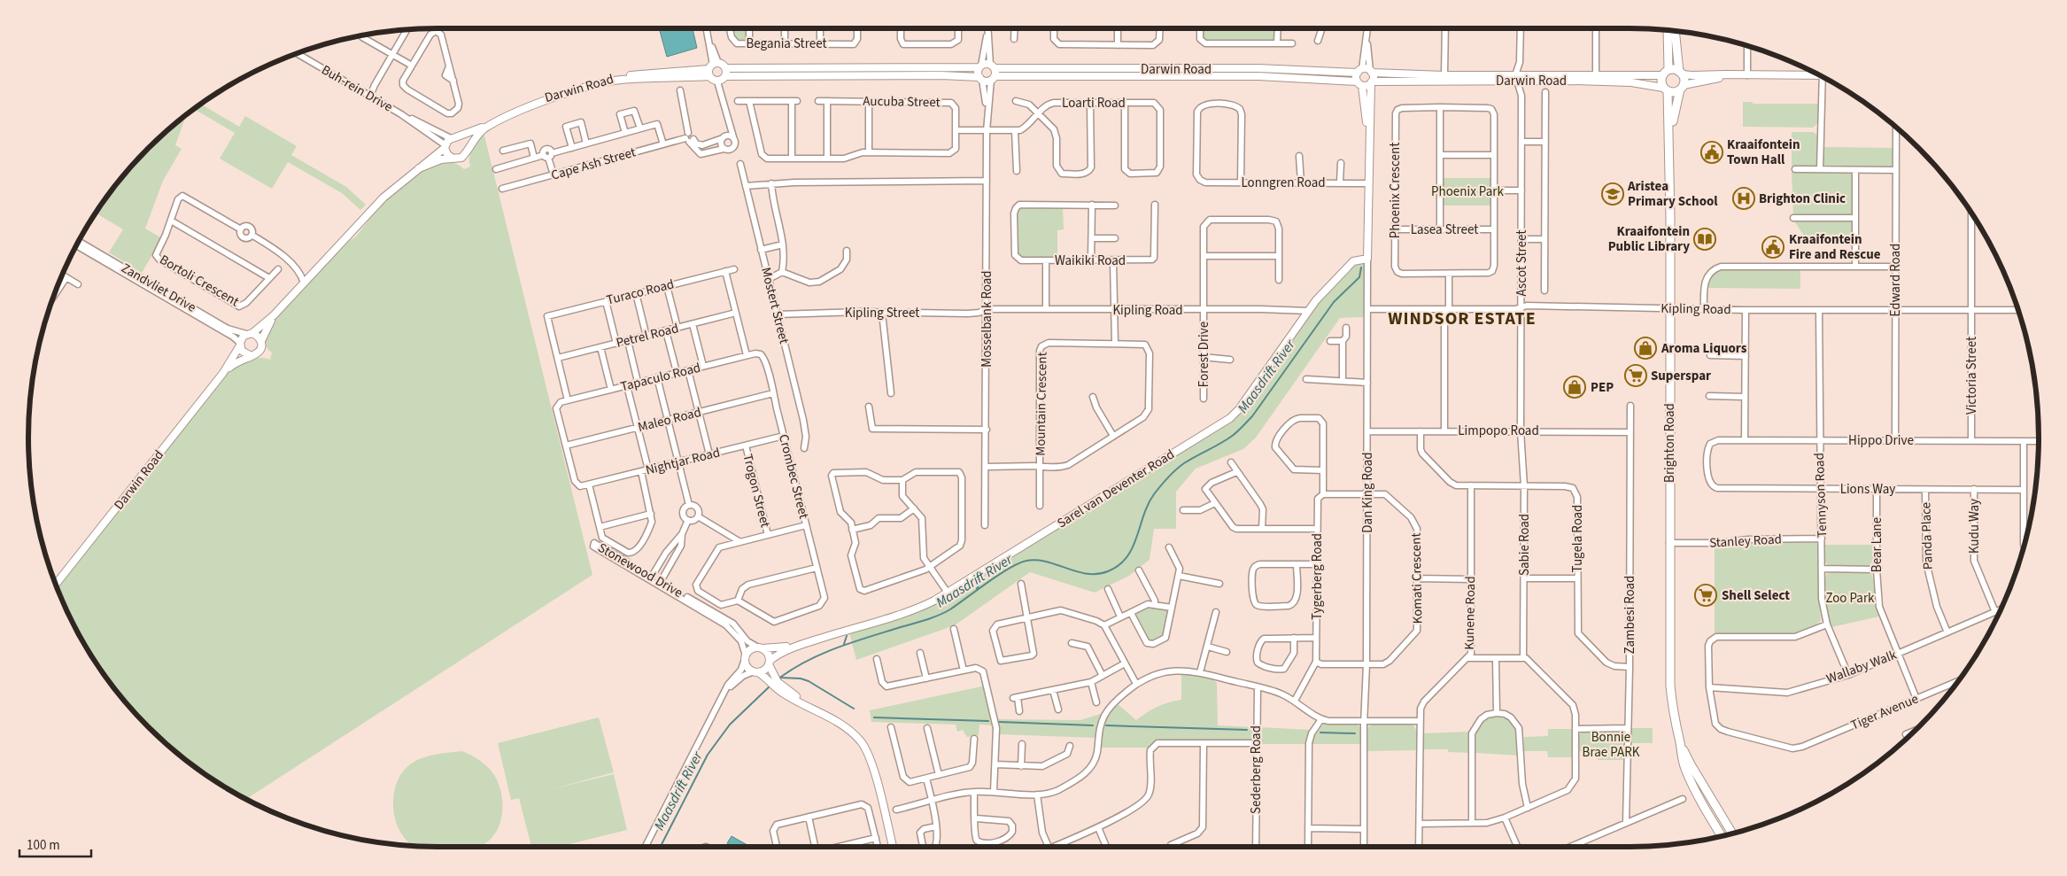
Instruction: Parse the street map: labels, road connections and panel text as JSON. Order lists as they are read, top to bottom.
{
  "streets": {
    "main road": ["Brighton Road"],
    "street": [
      "Begania Street",
      "Darwin Road",
      "Buh-rein Drive",
      "Aucuba Street",
      "Loarti Road",
      "Cape Ash Street",
      "Lonngren Road",
      "Phoenix Crescent",
      "Lasea Street",
      "Waikiki Road",
      "Ascot Street",
      "Edward Road",
      "Bortoli Crescent",
      "Zandvliet Drive",
      "Turaco Road",
      "Mostert Street",
      "Kipling Road",
      "Kipling Street",
      "Mosselbank Road",
      "Petrel Road",
      "Forest Drive",
      "Victoria Street",
      "Tapaculo Road",
      "Mountain Crescent",
      "Maleo Road",
      "Limpopo Road",
      "Hippo Drive",
      "Nightjar Road",
      "Crombec Street",
      "Sarel van Deventer Road",
      "Lions Way",
      "Trogon Street",
      "Dan King Road",
      "Tennyson Road",
      "Kudu Way",
      "Panda Place",
      "Tugela Road",
      "Stanley Road",
      "Sabie Road",
      "Bear Lane",
      "Stonewood Drive",
      "Tygerberg Road",
      "Komati Crescent",
      "Kunene Road",
      "Zambesi Road",
      "Wallaby Walk",
      "Tiger Avenue",
      "Sederberg Road"
    ]
  },
  "crossings": [
    ["Darwin Road", "Buh-rein Drive"],
    ["Darwin Road", "Ascot Street"],
    ["Darwin Road", "Zandvliet Drive"],
    ["Darwin Road", "Mosselbank Road"],
    ["Darwin Road", "Brighton Road"],
    ["Darwin Road", "Dan King Road"],
    ["Lonngren Road", "Dan King Road"],
    ["Phoenix Crescent", "Lasea Street"],
    ["Waikiki Road", "Kipling Road"],
    ["Ascot Street", "Kipling Road"],
    ["Ascot Street", "Limpopo Road"],
    ["Ascot Street", "Sabie Road"],
    ["Edward Road", "Kipling Road"],
    ["Edward Road", "Hippo Drive"],
    ["Turaco Road", "Petrel Road"],
    ["Mostert Street", "Kipling Street"],
    ["Kipling Road", "Kipling Street"],
    ["Kipling Road", "Mosselbank Road"],
    ["Kipling Road", "Forest Drive"],
    ["Kipling Road", "Victoria Street"],
    ["Kipling Road", "Brighton Road"],
    ["Kipling Road", "Sarel van Deventer Road"],
    ["Kipling Road", "Dan King Road"],
    ["Kipling Road", "Tennyson Road"],
    ["Kipling Street", "Mosselbank Road"],
    ["Mosselbank Road", "Mountain Crescent"],
    ["Victoria Street", "Hippo Drive"],
    ["Tapaculo Road", "Maleo Road"],
    ["Tapaculo Road", "Nightjar Road"],
    ["Tapaculo Road", "Crombec Street"],
    ["Maleo Road", "Nightjar Road"],
    ["Maleo Road", "Crombec Street"],
    ["Limpopo Road", "Dan King Road"],
    ["Limpopo Road", "Tugela Road"],
    ["Limpopo Road", "Sabie Road"],
    ["Limpopo Road", "Zambesi Road"],
    ["Hippo Drive", "Lions Way"],
    ["Hippo Drive", "Tennyson Road"],
    ["Brighton Road", "Stanley Road"],
    ["Nightjar Road", "Crombec Street"],
    ["Nightjar Road", "Trogon Street"],
    ["Sarel van Deventer Road", "Dan King Road"],
    ["Sarel van Deventer Road", "Stonewood Drive"],
    ["Lions Way", "Tennyson Road"],
    ["Lions Way", "Kudu Way"],
    ["Lions Way", "Panda Place"],
    ["Lions Way", "Bear Lane"],
    ["Dan King Road", "Komati Crescent"],
    ["Tennyson Road", "Stanley Road"],
    ["Tennyson Road", "Wallaby Walk"],
    ["Kudu Way", "Wallaby Walk"],
    ["Panda Place", "Wallaby Walk"],
    ["Tugela Road", "Sabie Road"],
    ["Tugela Road", "Kunene Road"],
    ["Tugela Road", "Zambesi Road"],
    ["Bear Lane", "Wallaby Walk"],
    ["Bear Lane", "Tiger Avenue"],
    ["Tygerberg Road", "Komati Crescent"],
    ["Wallaby Walk", "Tiger Avenue"]
  ],
  "districts": ["WINDSOR ESTATE"],
  "water": ["Maasdrift River"],
  "parks": ["Phoenix Park", "Zoo Park", "Bonnie Brae PARK"],
  "places": {
    "public building": ["Kraaifontein Town Hall", "Kraaifontein Fire and Rescue"],
    "school or university": ["Aristea Primary School"],
    "hospital": ["Brighton Clinic"],
    "library": ["Kraaifontein Public Library"],
    "shop": ["Aroma Liquors", "PEP"],
    "supermarket": ["Superspar", "Shell Select"]
  },
  "scale_bar": "100 m"
}
